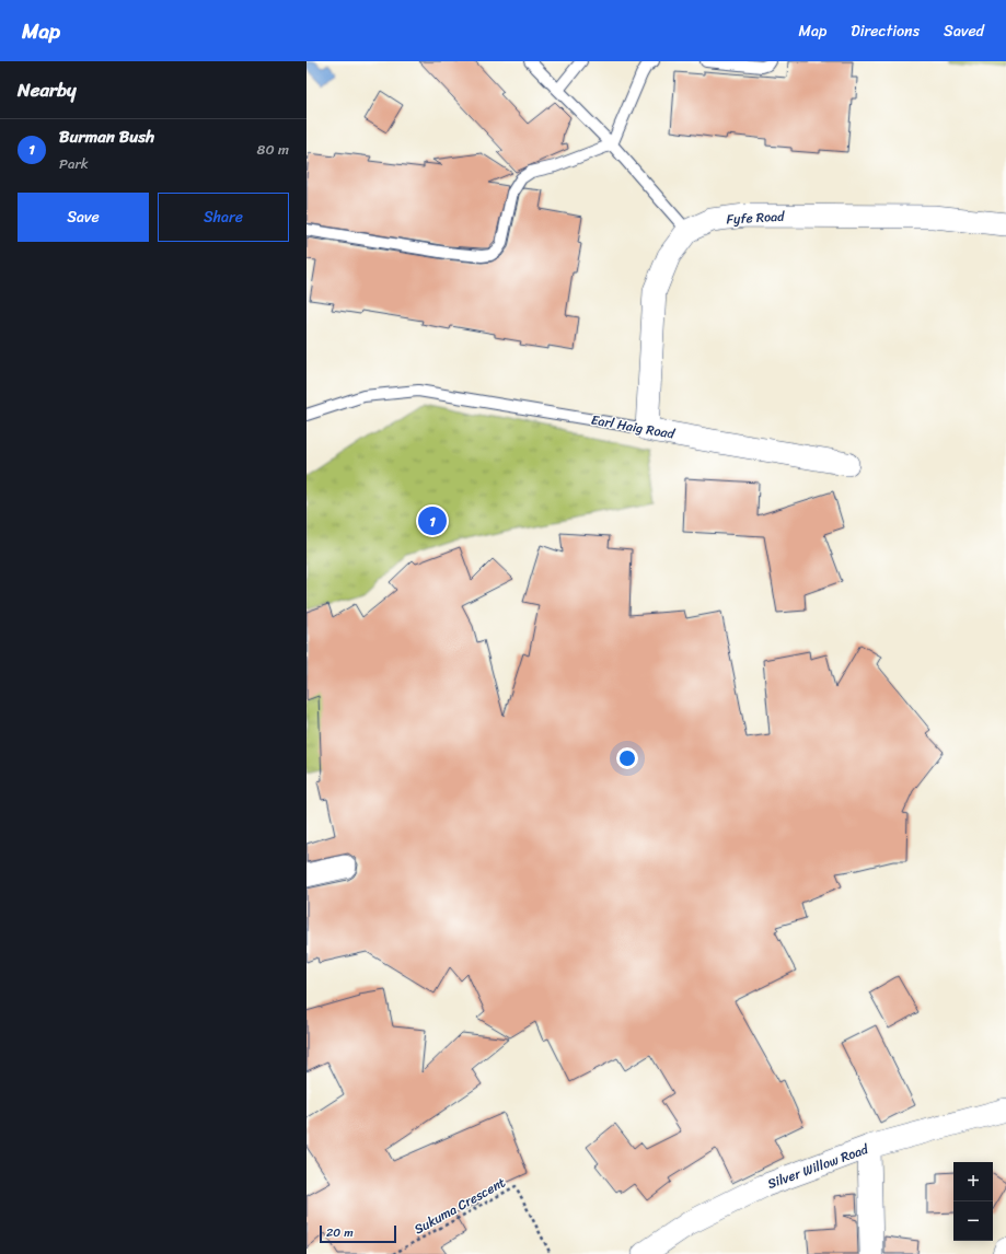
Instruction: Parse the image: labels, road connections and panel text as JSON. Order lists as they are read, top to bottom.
{
  "streets": {
    "street": ["Fyfe Road", "Earl Haig Road", "Silver Willow Road"],
    "path": ["Sukuma Crescent"]
  },
  "scale_bar": "20 m",
  "page": {
    "header": "Map",
    "nav": ["Map", "Directions", "Saved"],
    "heading": "Nearby",
    "list": [
      {
        "mark": "1",
        "name": "Burman Bush",
        "note": "Park",
        "value": "80 m"
      }
    ],
    "buttons": ["Save", "Share"],
    "pins": "1",
    "map_buttons": ["+", "−"],
    "scale": "20 m"
  }
}
